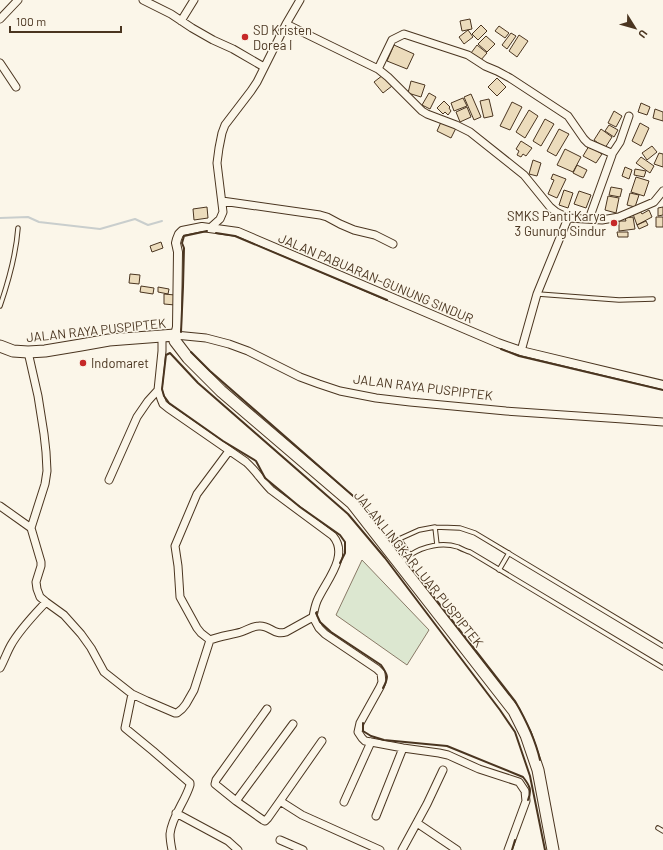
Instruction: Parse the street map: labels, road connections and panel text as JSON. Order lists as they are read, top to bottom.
{
  "streets": {
    "main road": ["JALAN RAYA PUSPIPTEK", "JALAN LINGKAR LUAR PUSPIPTEK"],
    "street": ["JALAN PABUARAN–GUNUNG SINDUR"]
  },
  "crossings": [
    ["JALAN PABUARAN–GUNUNG SINDUR", "JALAN RAYA PUSPIPTEK"],
    ["JALAN PABUARAN–GUNUNG SINDUR", "JALAN LINGKAR LUAR PUSPIPTEK"],
    ["JALAN RAYA PUSPIPTEK", "JALAN LINGKAR LUAR PUSPIPTEK"]
  ],
  "places": ["SD Kristen Dorea I", "SMKS Panti Karya 3 Gunung Sindur", "Indomaret"],
  "scale_bar": "100 m",
  "north": "bottom right"
}
